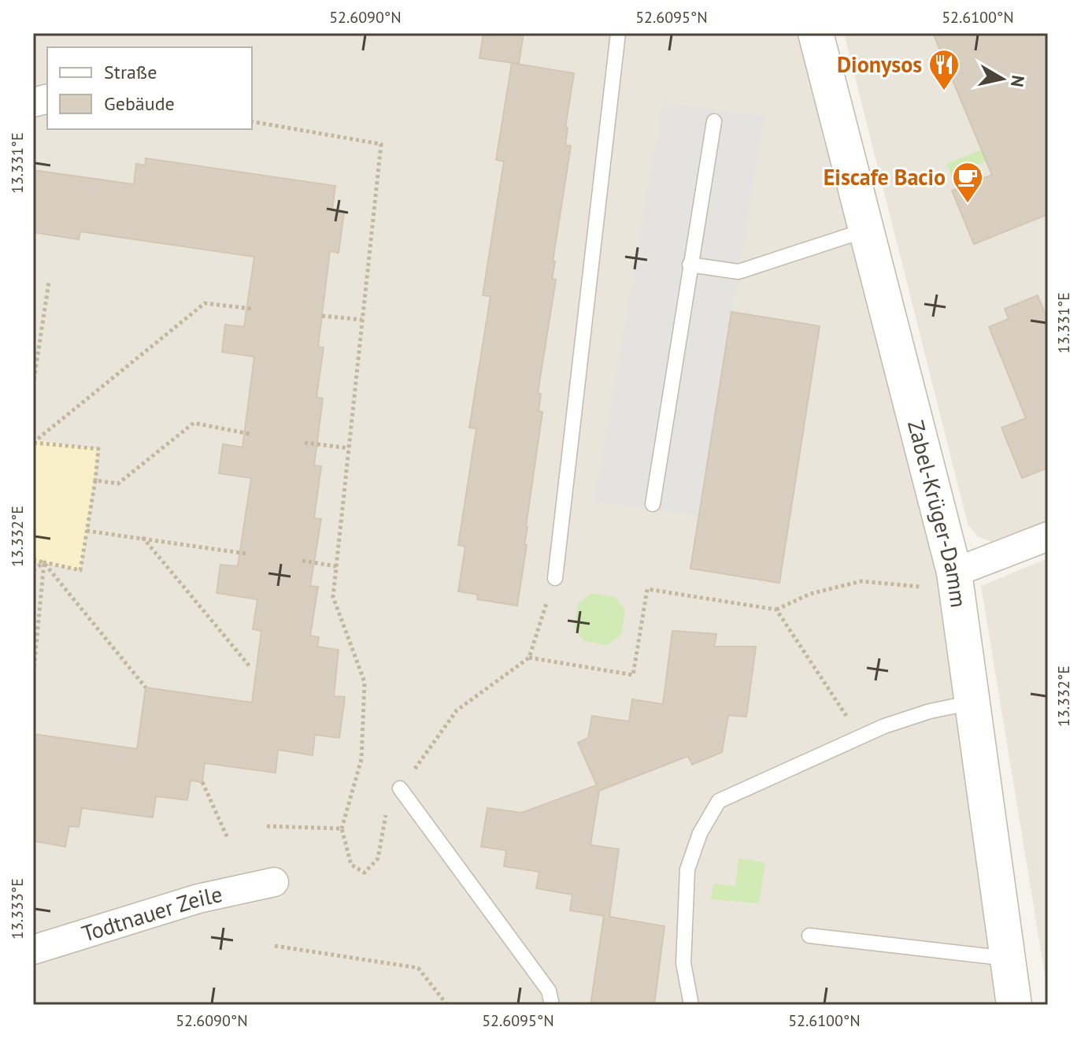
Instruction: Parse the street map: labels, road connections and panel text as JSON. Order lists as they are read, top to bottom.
{
  "streets": {
    "street": ["Zabel-Krüger-Damm", "Todtnauer Zeile"]
  },
  "places": {
    "restaurant": ["Dionysos"],
    "cafe": ["Eiscafe Bacio"]
  },
  "legend": ["Straße", "Gebäude"],
  "north": "right",
  "coordinates": [
    "52.6090°N",
    "52.6095°N",
    "52.6100°N",
    "13.331°E",
    "13.332°E",
    "13.333°E"
  ]
}
